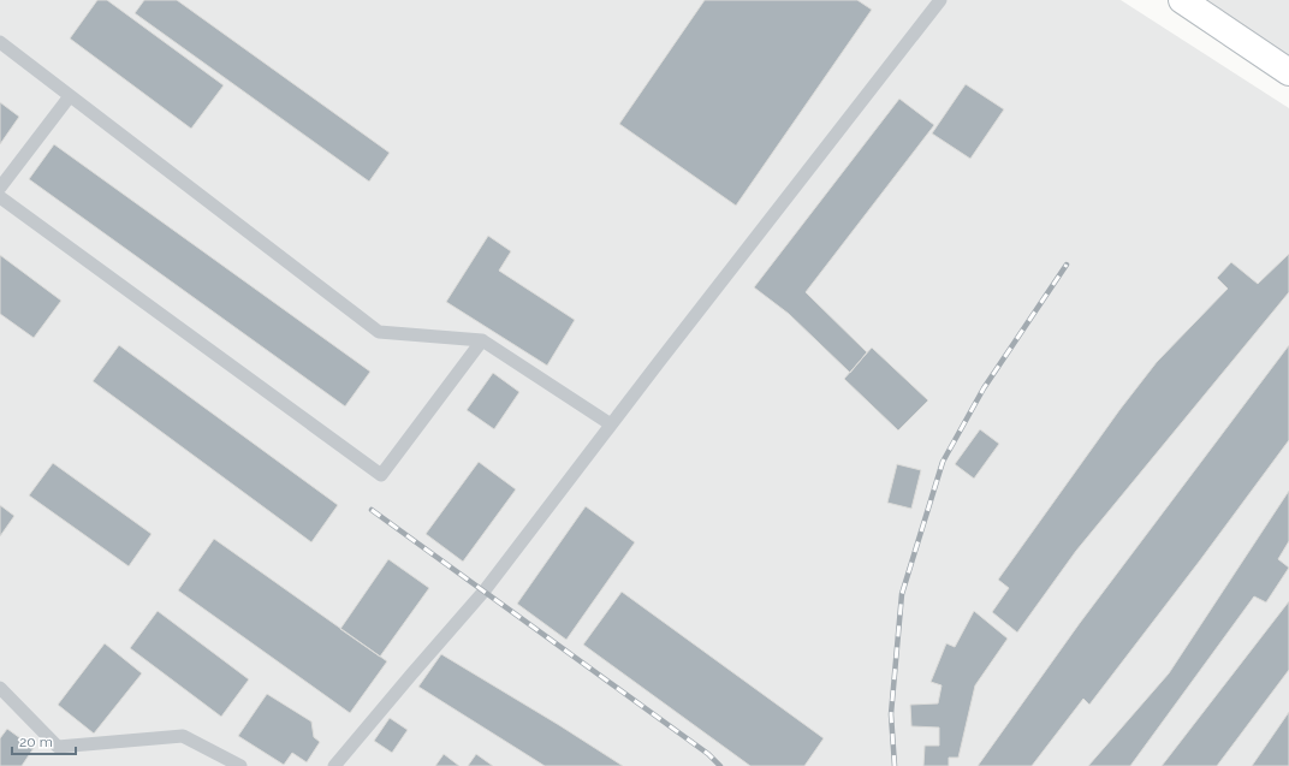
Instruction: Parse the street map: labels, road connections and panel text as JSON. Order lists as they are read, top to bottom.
{
  "scale_bar": "20 m"
}
